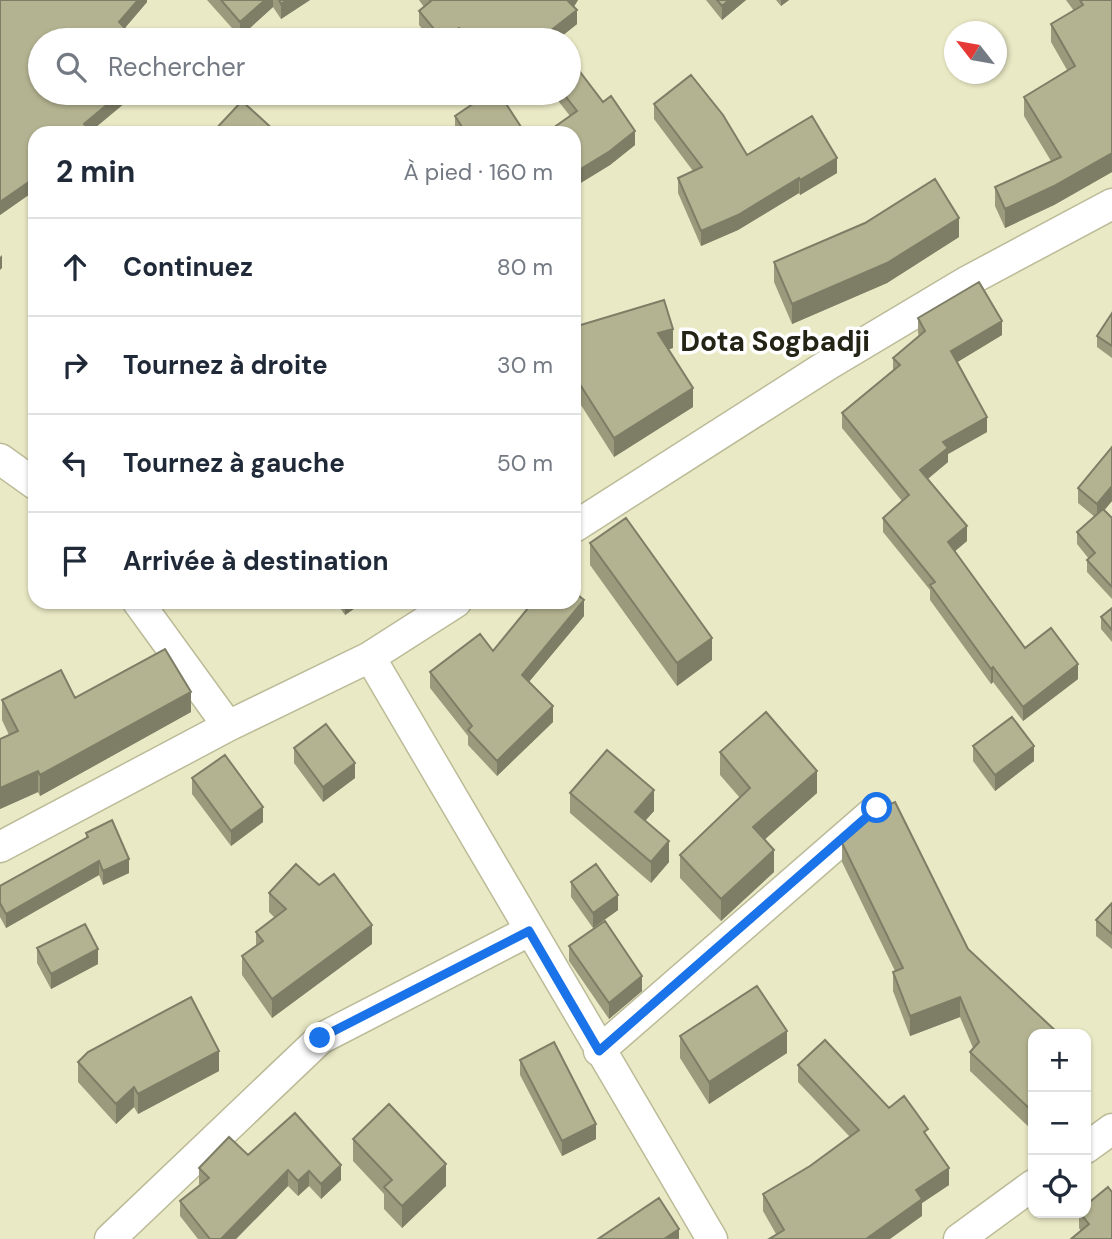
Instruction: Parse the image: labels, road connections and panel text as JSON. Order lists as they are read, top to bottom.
{
  "districts": ["Dota Sogbadji"],
  "north": "top left",
  "page": {
    "search": "Rechercher",
    "heading": ["2 min", "À pied · 160 m"],
    "list": [
      ["Continuez", "80 m"],
      ["Tournez à droite", "30 m"],
      ["Tournez à gauche", "50 m"],
      "Arrivée à destination"
    ],
    "map_buttons": ["+", "−"]
  }
}
